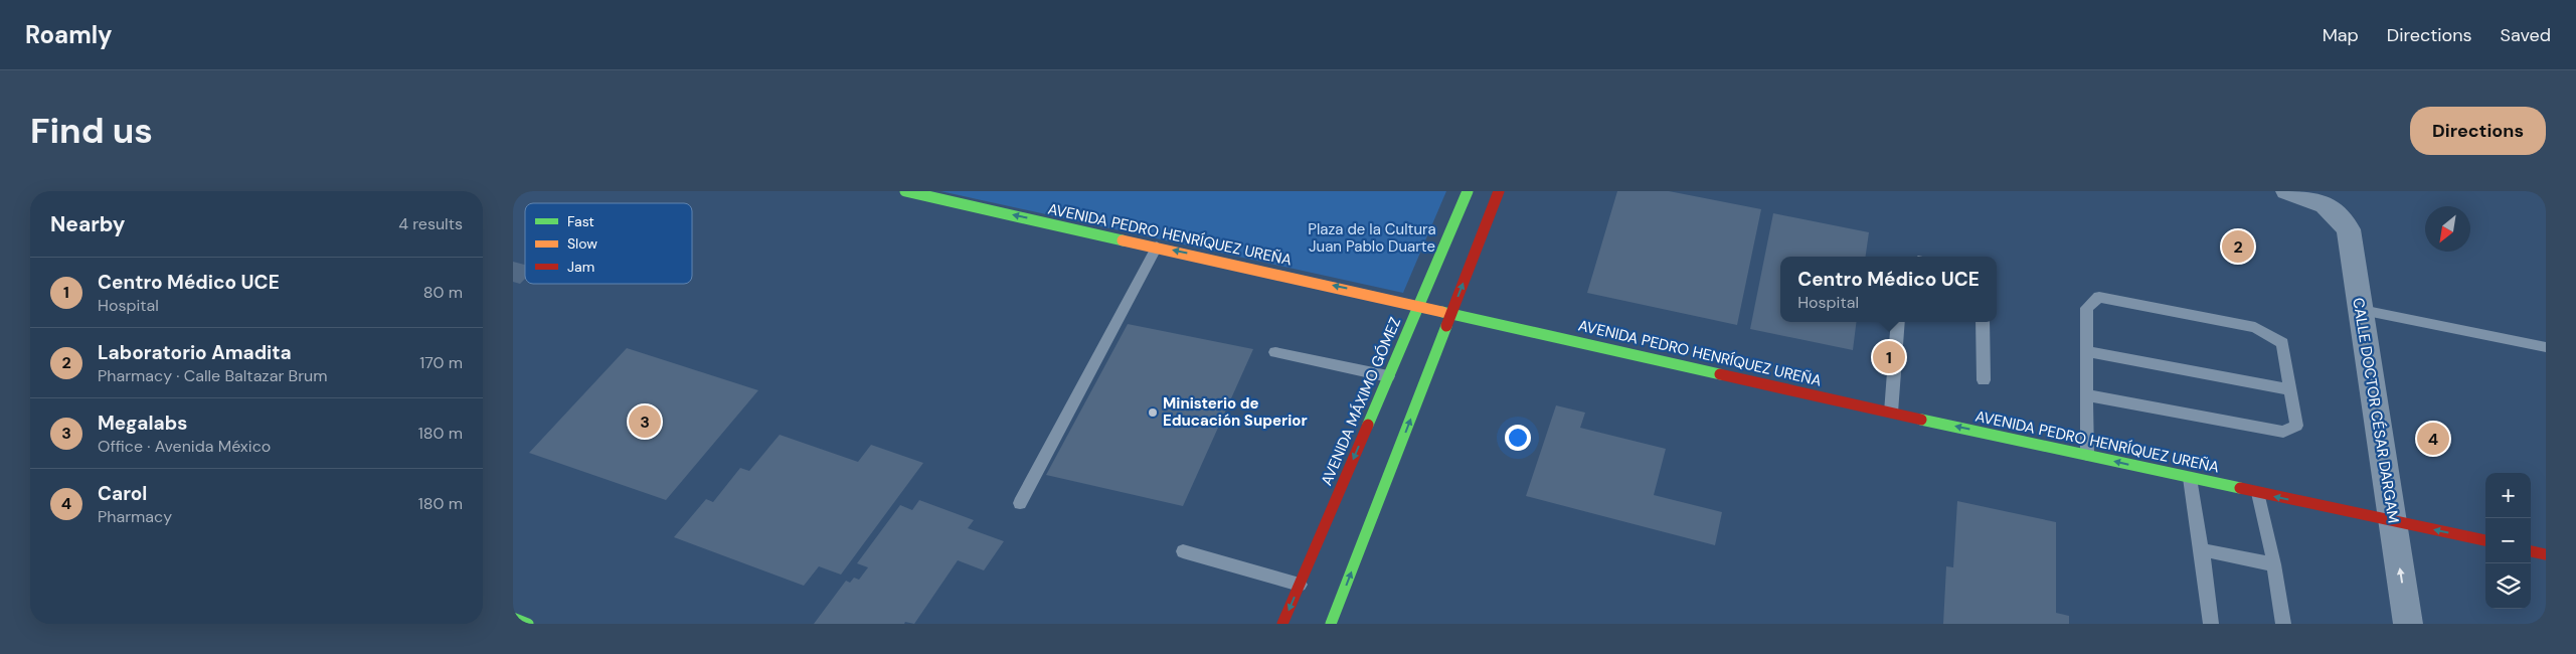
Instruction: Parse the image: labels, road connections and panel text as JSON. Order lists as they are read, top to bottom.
{
  "streets": {
    "main road": ["AVENIDA PEDRO HENRÍQUEZ UREÑA", "AVENIDA MÁXIMO GÓMEZ"],
    "street": ["CALLE DOCTOR CÉSAR DARGAM"]
  },
  "crossings": [
    ["AVENIDA PEDRO HENRÍQUEZ UREÑA", "AVENIDA MÁXIMO GÓMEZ"],
    ["AVENIDA PEDRO HENRÍQUEZ UREÑA", "CALLE DOCTOR CÉSAR DARGAM"]
  ],
  "one_way": ["AVENIDA PEDRO HENRÍQUEZ UREÑA"],
  "parks": ["Plaza de la Cultura Juan Pablo Duarte"],
  "places": ["Ministerio de Educación Superior"],
  "legend": ["Fast", "Slow", "Jam"],
  "north": "bottom left",
  "page": {
    "header": "Roamly",
    "nav": ["Map", "Directions", "Saved"],
    "buttons": "Directions",
    "title": "Find us",
    "heading": ["Nearby", "4 results"],
    "pins": [
      "2",
      "1",
      "3",
      "4"
    ],
    "list": [
      {
        "mark": "1",
        "name": "Centro Médico UCE",
        "note": "Hospital",
        "value": "80 m"
      },
      {
        "mark": "2",
        "name": "Laboratorio Amadita",
        "note": "Pharmacy · Calle Baltazar Brum",
        "value": "170 m"
      },
      {
        "mark": "3",
        "name": "Megalabs",
        "note": "Office · Avenida México",
        "value": "180 m"
      },
      {
        "mark": "4",
        "name": "Carol",
        "note": "Pharmacy",
        "value": "180 m"
      }
    ],
    "popup": ["Centro Médico UCE", "Hospital"],
    "map_buttons": ["+", "−"]
  }
}
